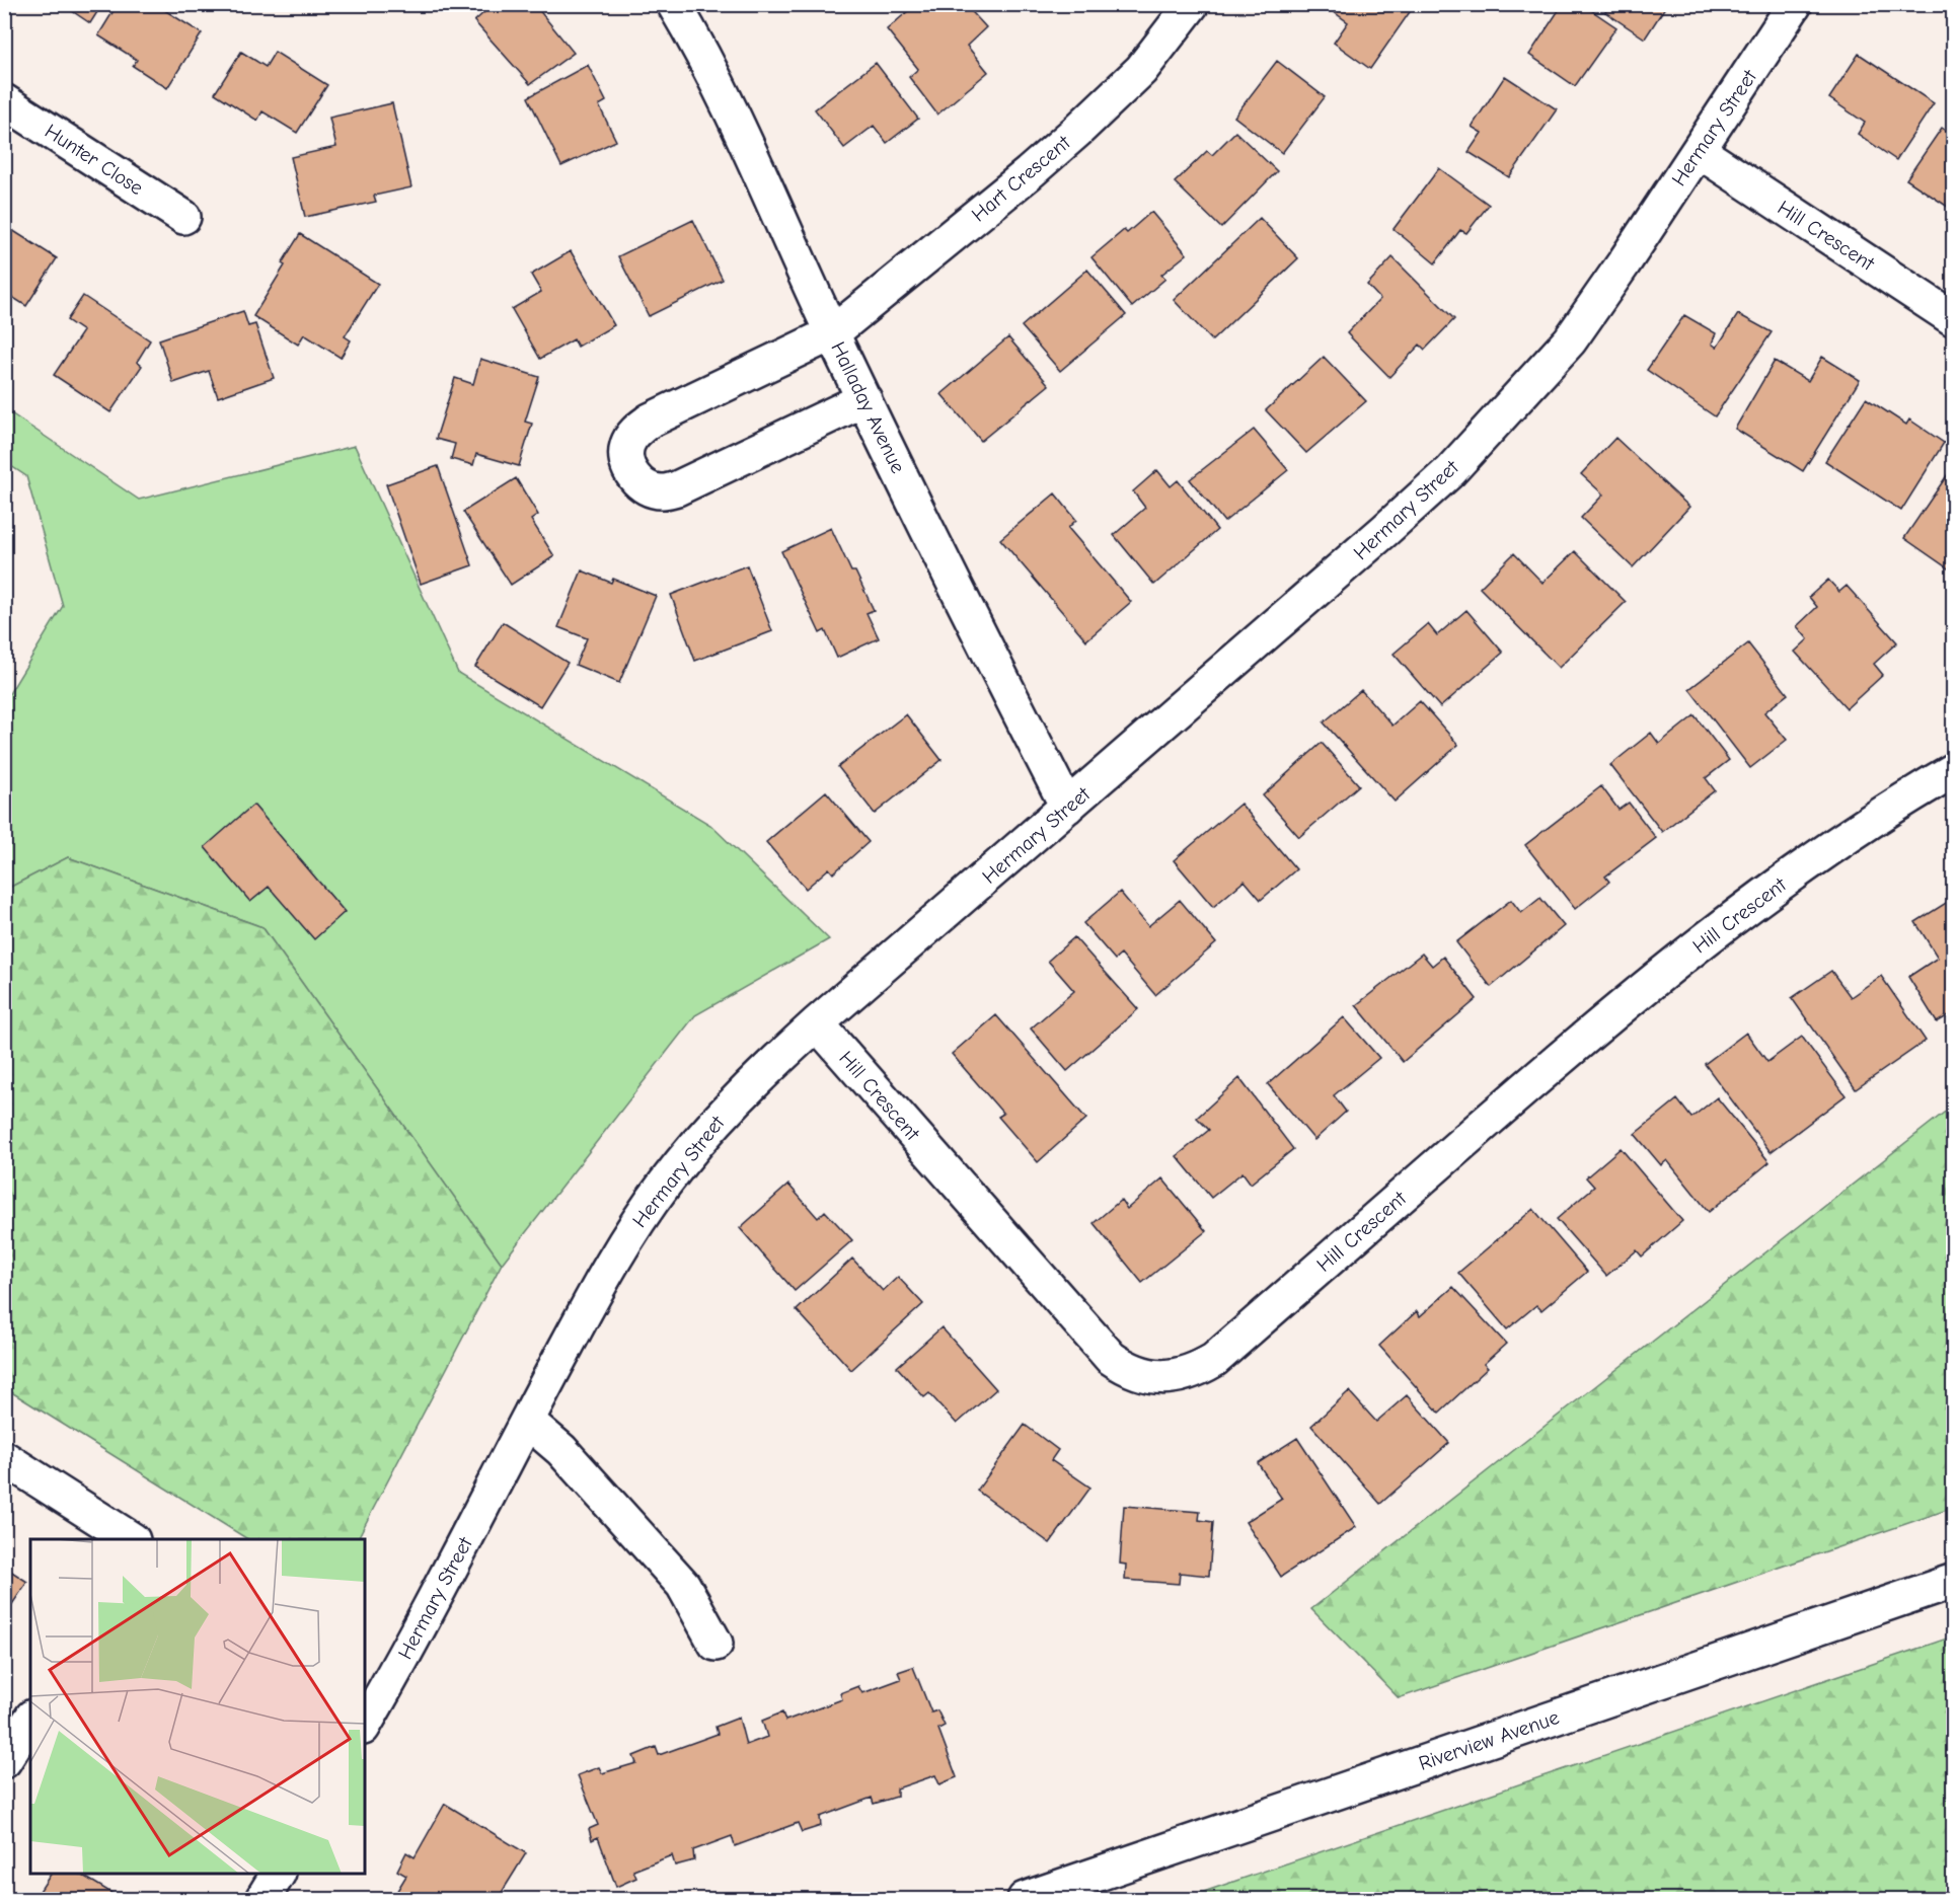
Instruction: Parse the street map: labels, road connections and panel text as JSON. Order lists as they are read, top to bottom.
{
  "streets": {
    "street": [
      "Hermary Street",
      "Hunter Close",
      "Hart Crescent",
      "Hill Crescent",
      "Halladay Avenue",
      "Riverview Avenue"
    ]
  },
  "crossings": [
    ["Hermary Street", "Hill Crescent"],
    ["Hermary Street", "Halladay Avenue"],
    ["Hart Crescent", "Halladay Avenue"]
  ]
}
